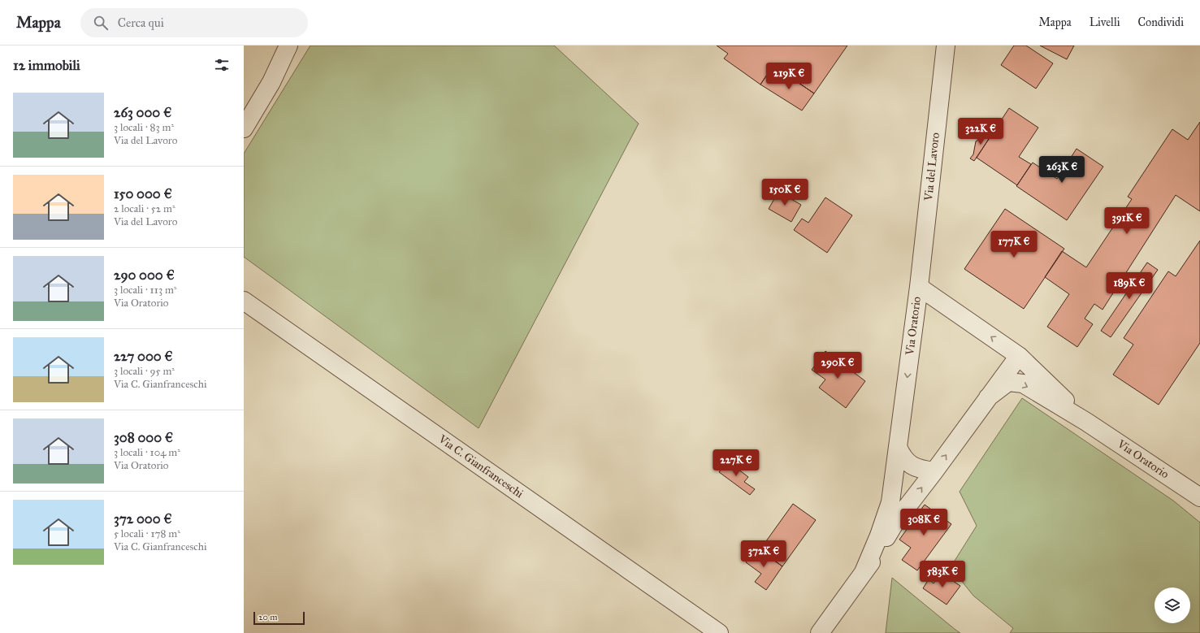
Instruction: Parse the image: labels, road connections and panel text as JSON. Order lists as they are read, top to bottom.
{
  "streets": {
    "street": ["Via del Lavoro", "Via Oratorio", "Via C. Gianfranceschi"]
  },
  "crossings": [
    ["Via del Lavoro", "Via Oratorio"]
  ],
  "scale_bar": "20 m",
  "page": {
    "header": "Mappa",
    "search": "Cerca qui",
    "nav": ["Mappa", "Livelli", "Condividi"],
    "heading": "12 immobili",
    "price": [
      "219K €",
      "322K €",
      "263K €",
      "150K €",
      "391K €",
      "177K €",
      "189K €",
      "290K €",
      "227K €",
      "308K €",
      "372K €",
      "583K €"
    ],
    "list": [
      {
        "name": "263 000 €",
        "note": "3 locali · 83 m² · Via del Lavoro"
      },
      {
        "name": "150 000 €",
        "note": "2 locali · 52 m² · Via del Lavoro"
      },
      {
        "name": "290 000 €",
        "note": "3 locali · 113 m² · Via Oratorio"
      },
      {
        "name": "227 000 €",
        "note": "3 locali · 95 m² · Via C. Gianfranceschi"
      },
      {
        "name": "308 000 €",
        "note": "3 locali · 104 m² · Via Oratorio"
      },
      {
        "name": "372 000 €",
        "note": "5 locali · 178 m² · Via C. Gianfranceschi"
      }
    ],
    "scale": "20 m"
  }
}
